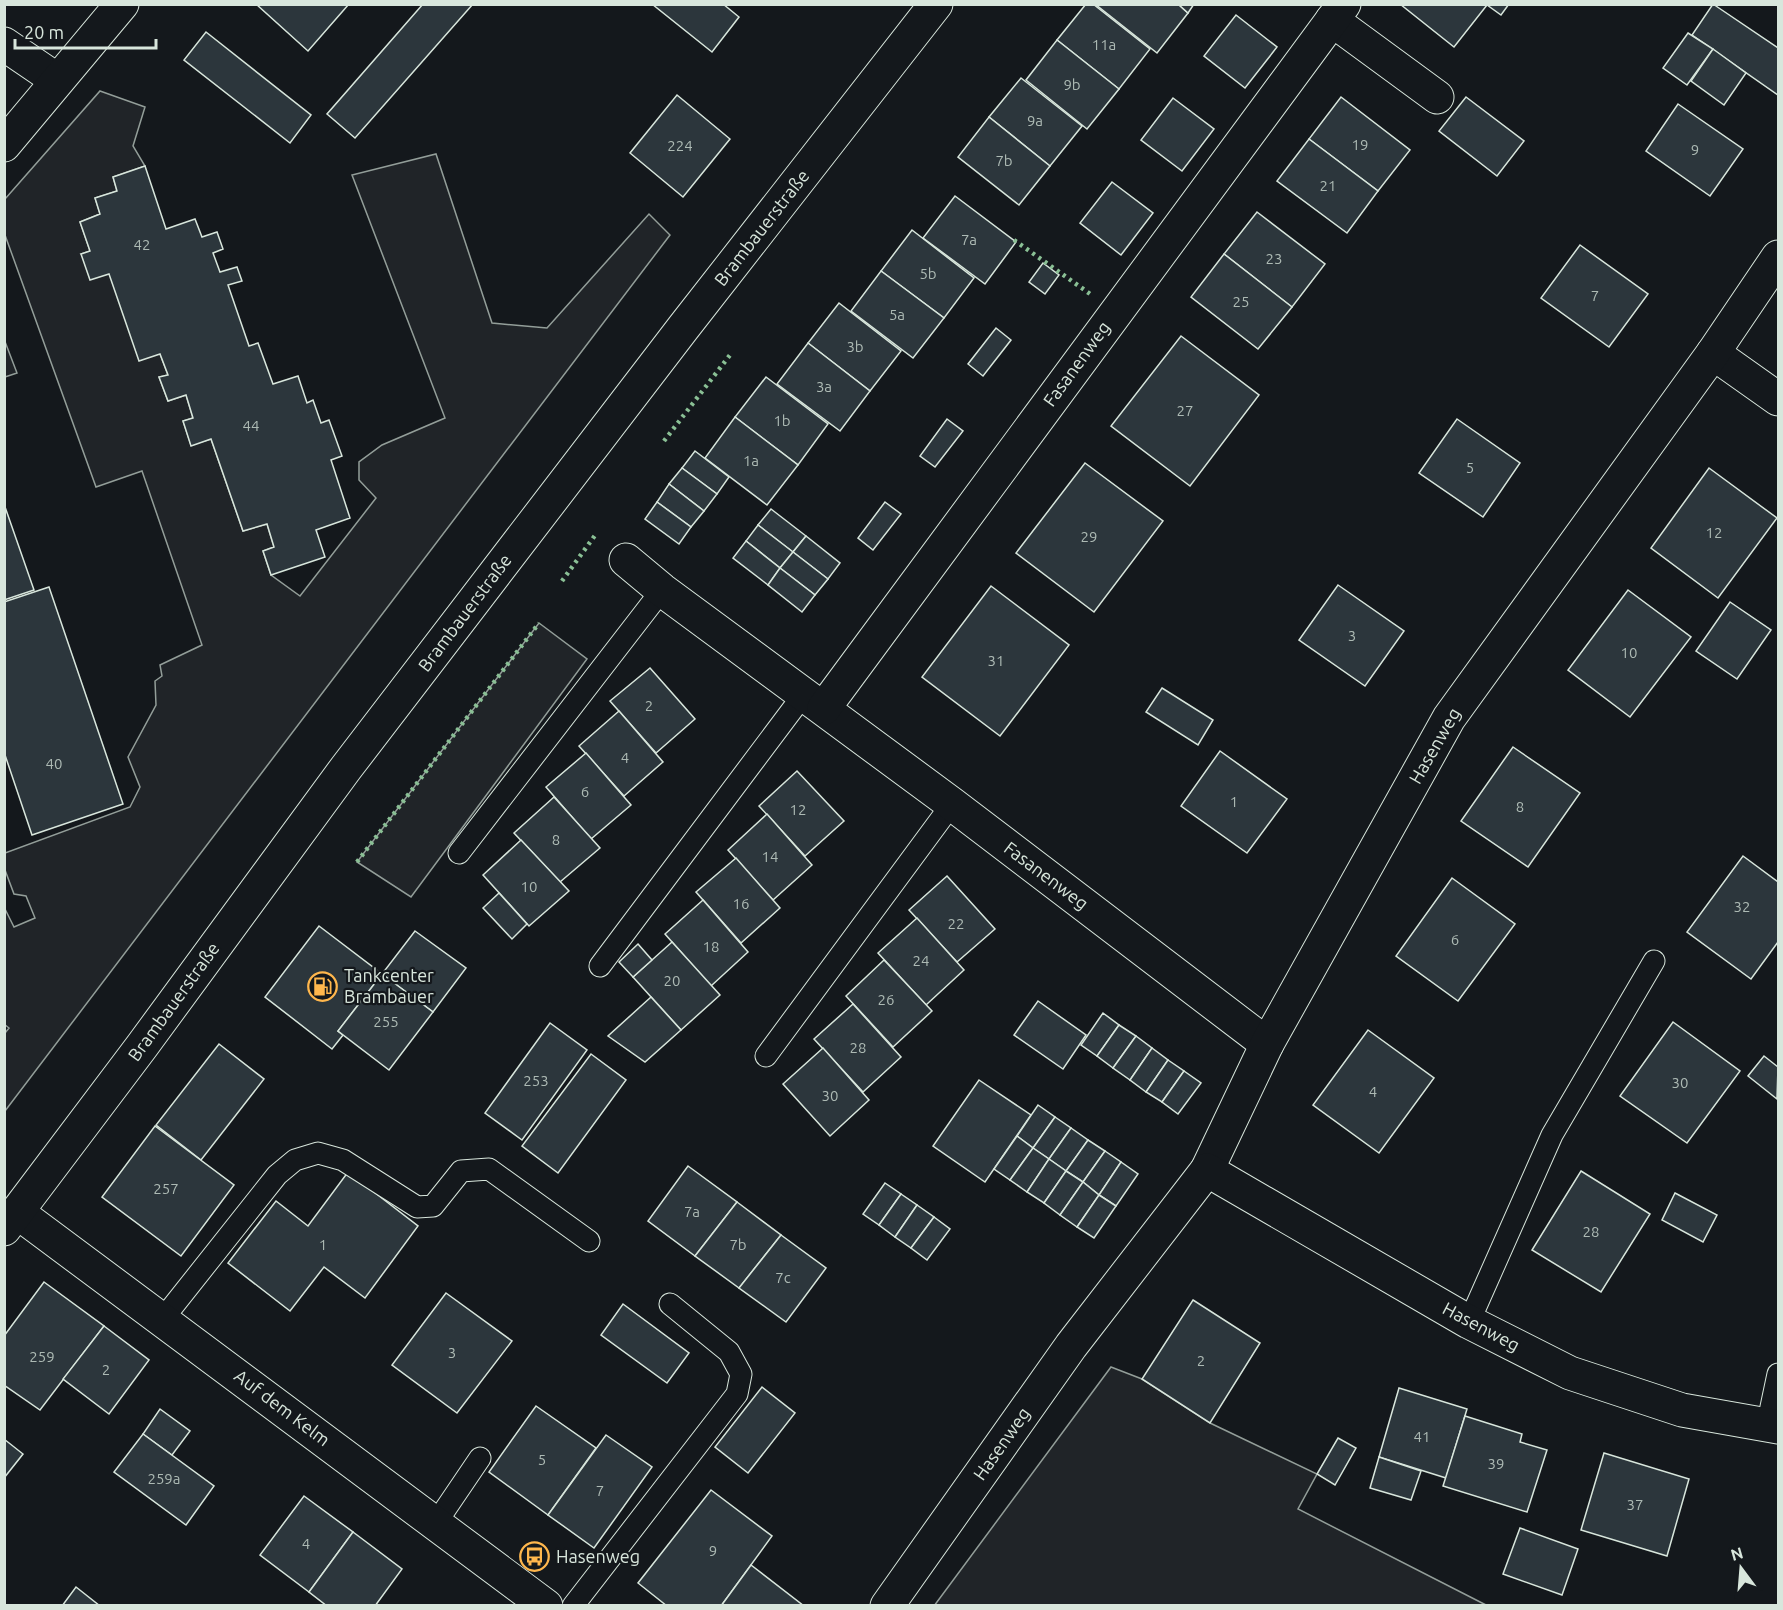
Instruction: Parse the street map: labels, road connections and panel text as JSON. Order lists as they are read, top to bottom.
{
  "streets": {
    "street": [
      "Brambauerstraße",
      "Fasanenweg",
      "Hasenweg",
      "Auf dem Kelm"
    ]
  },
  "crossings": [
    ["Brambauerstraße", "Auf dem Kelm"],
    ["Fasanenweg", "Hasenweg"]
  ],
  "places": {
    "fuel station": ["Tankcenter Brambauer"],
    "bus stop": ["Hasenweg"]
  },
  "house_numbers": [
    "11a",
    "9b",
    "9a",
    "19",
    "224",
    "9",
    "7b",
    "21",
    "7a",
    "42",
    "23",
    "5b",
    "7",
    "25",
    "5a",
    "3b",
    "3a",
    "27",
    "1b",
    "44",
    "1a",
    "5",
    "12",
    "29",
    "3",
    "10",
    "31",
    "2",
    "4",
    "40",
    "6",
    "1",
    "8",
    "12",
    "8",
    "14",
    "10",
    "16",
    "32",
    "22",
    "6",
    "18",
    "24",
    "20",
    "26",
    "255",
    "28",
    "253",
    "30",
    "4",
    "30",
    "257",
    "7a",
    "28",
    "1",
    "7b",
    "7c",
    "3",
    "259",
    "2",
    "2",
    "41",
    "5",
    "39",
    "259a",
    "7",
    "37",
    "4",
    "9"
  ],
  "scale_bar": "20 m",
  "north": "top"
}
